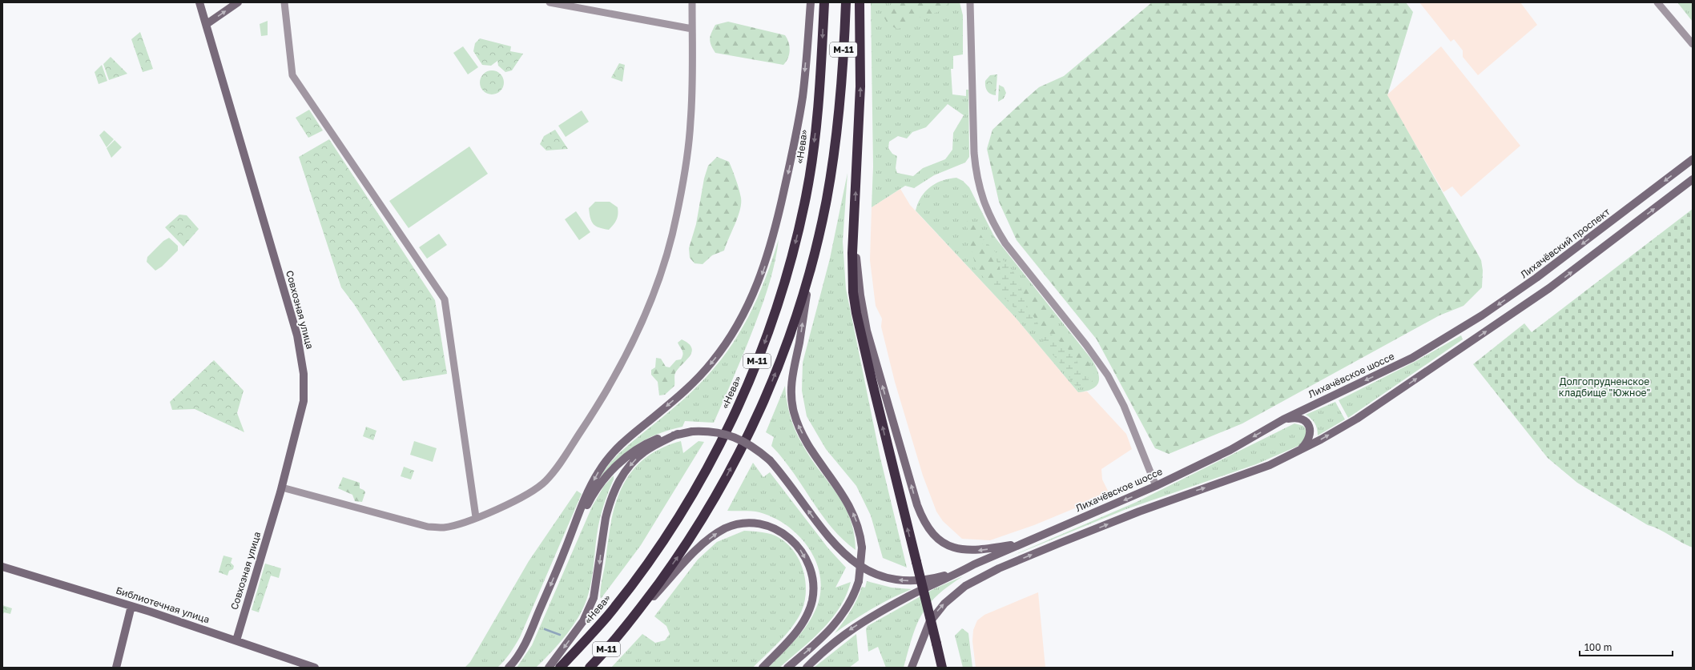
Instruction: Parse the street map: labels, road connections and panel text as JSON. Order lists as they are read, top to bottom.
{
  "streets": {
    "highway": ["М-11", "«Нева»"],
    "main road": [
      "Лихачёвский проспект",
      "Совхозная улица",
      "Лихачёвское шоссе",
      "Библиотечная улица"
    ]
  },
  "crossings": [
    ["Лихачёвский проспект", "Лихачёвское шоссе"],
    ["Совхозная улица", "Библиотечная улица"]
  ],
  "parks": ["Долгопрудненское кладбище \"Южное\""],
  "scale_bar": "100 m"
}
